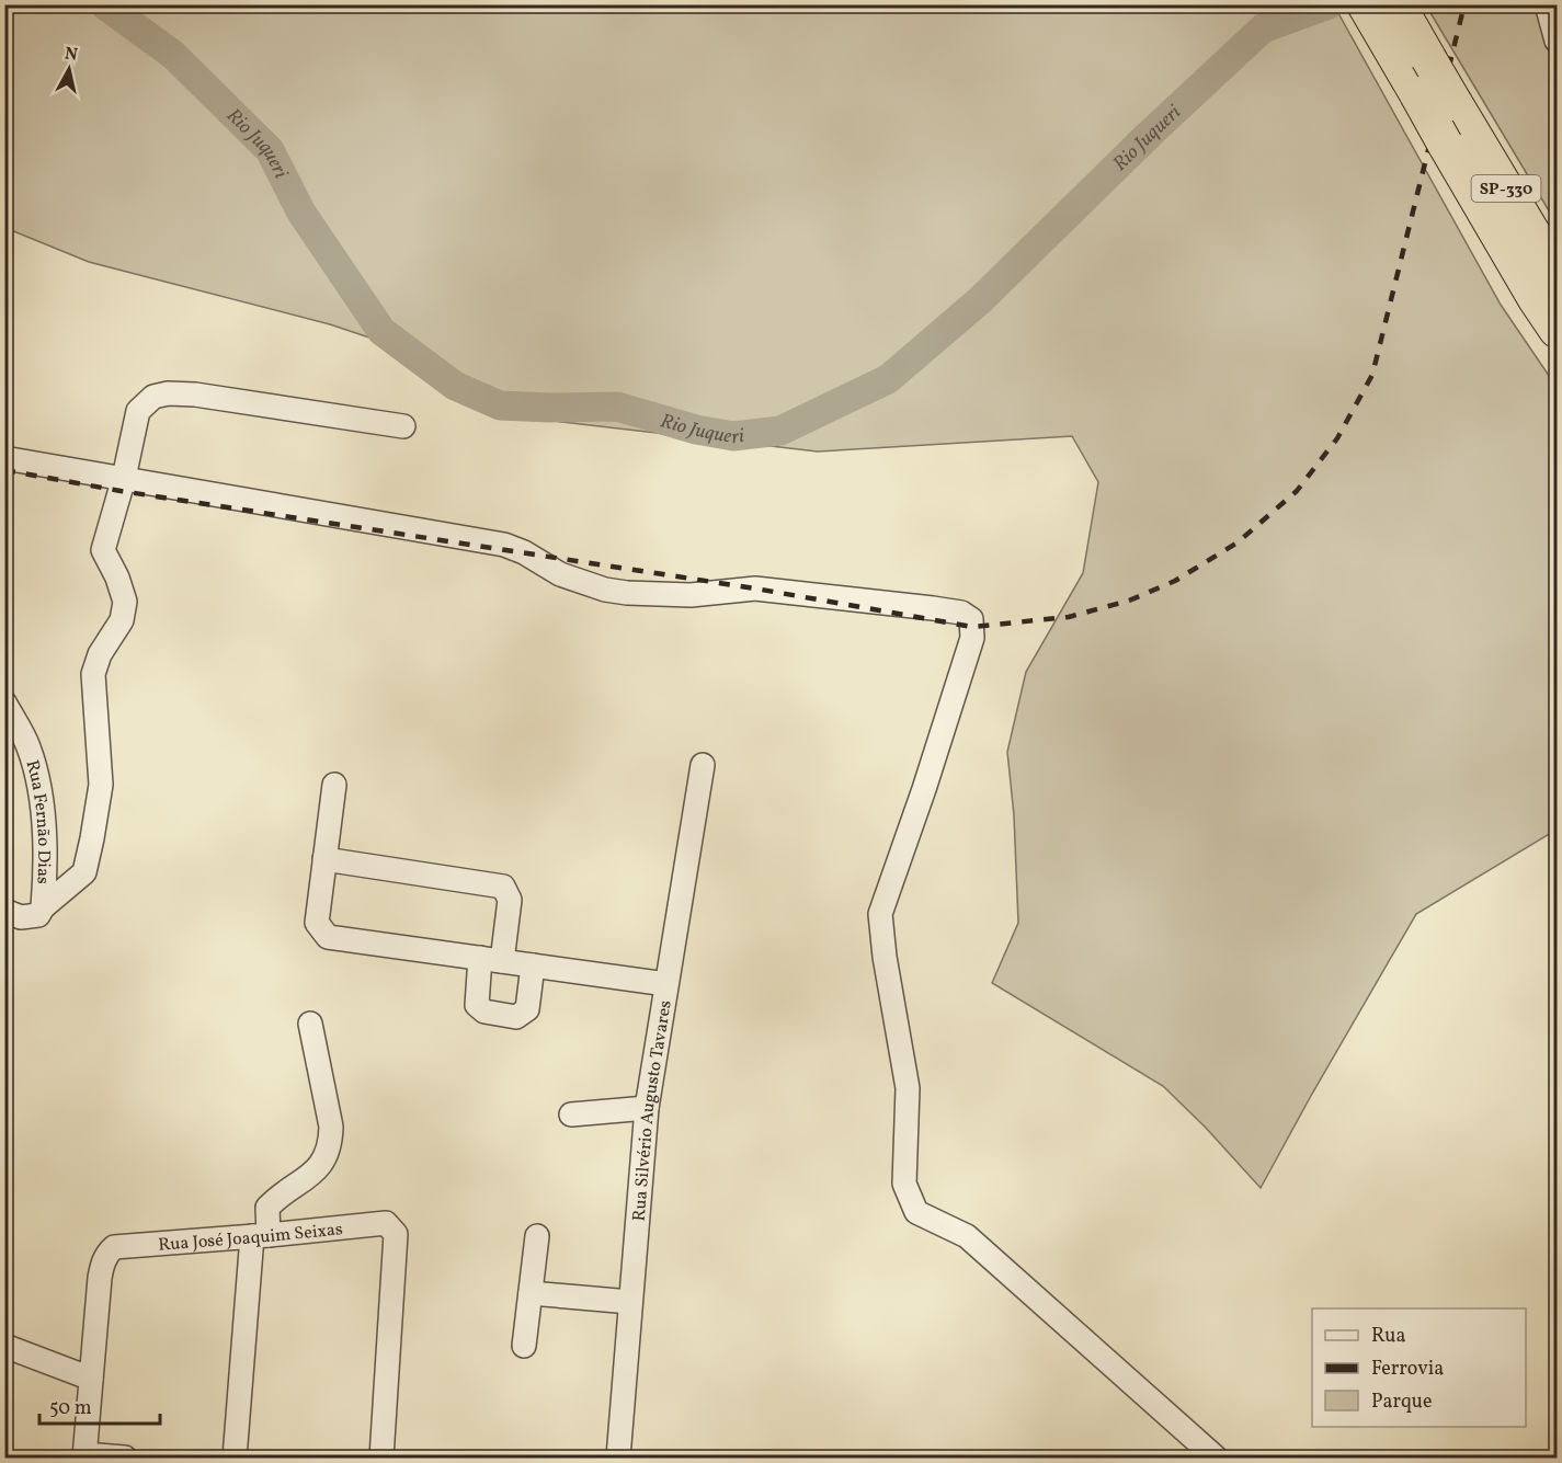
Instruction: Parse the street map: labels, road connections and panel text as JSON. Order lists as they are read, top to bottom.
{
  "streets": {
    "highway": ["SP-330"],
    "street": ["Rua Fernão Dias", "Rua Silvério Augusto Tavares", "Rua José Joaquim Seixas"]
  },
  "water": ["Rio Juqueri"],
  "legend": ["Rua", "Ferrovia", "Parque"],
  "scale_bar": "50 m",
  "north": "top"
}
